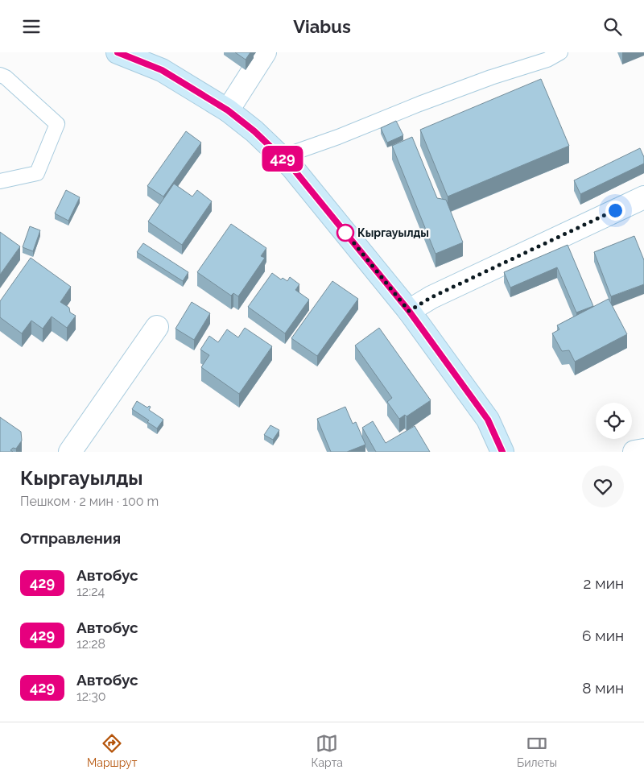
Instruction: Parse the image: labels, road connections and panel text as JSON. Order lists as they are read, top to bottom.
{
  "places": ["Кыргауылды"],
  "lines": ["bus line 429"],
  "page": {
    "header": "Viabus",
    "on_map": "429",
    "heading": [
      ["Кыргауылды", "Пешком · 2 мин · 100 m"],
      "Отправления"
    ],
    "list": [
      {
        "mark": "429",
        "name": "Автобус",
        "note": "12:24",
        "value": "2 мин"
      },
      {
        "mark": "429",
        "name": "Автобус",
        "note": "12:28",
        "value": "6 мин"
      },
      {
        "mark": "429",
        "name": "Автобус",
        "note": "12:30",
        "value": "8 мин"
      }
    ],
    "tabs": ["Маршрут", "Карта", "Билеты"]
  }
}
